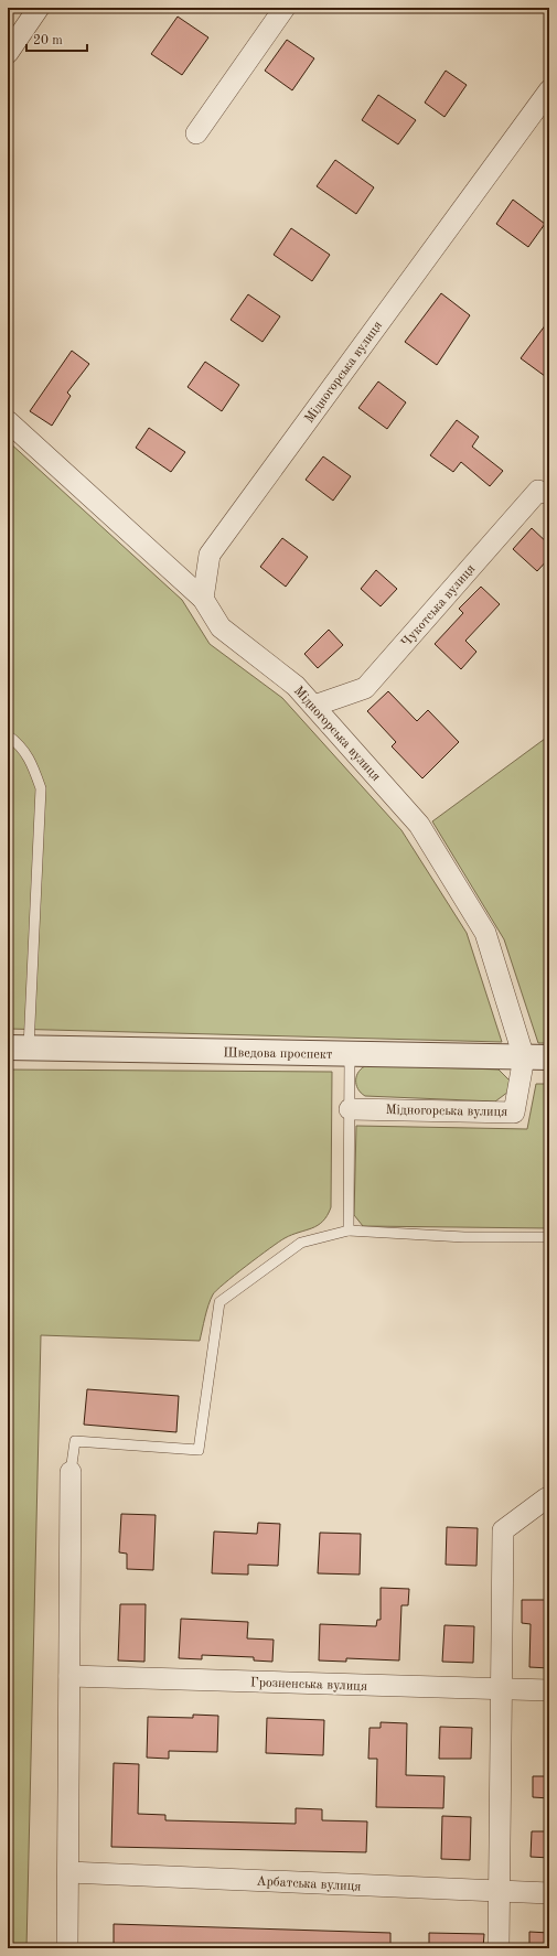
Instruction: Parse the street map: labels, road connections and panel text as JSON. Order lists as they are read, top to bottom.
{
  "streets": {
    "street": [
      "Мідногорська вулиця",
      "Чукотська вулиця",
      "Шведова проспект",
      "Грозненська вулиця",
      "Арбатська вулиця"
    ]
  },
  "crossings": [
    ["Мідногорська вулиця", "Чукотська вулиця"],
    ["Мідногорська вулиця", "Шведова проспект"]
  ],
  "scale_bar": "20 m"
}
